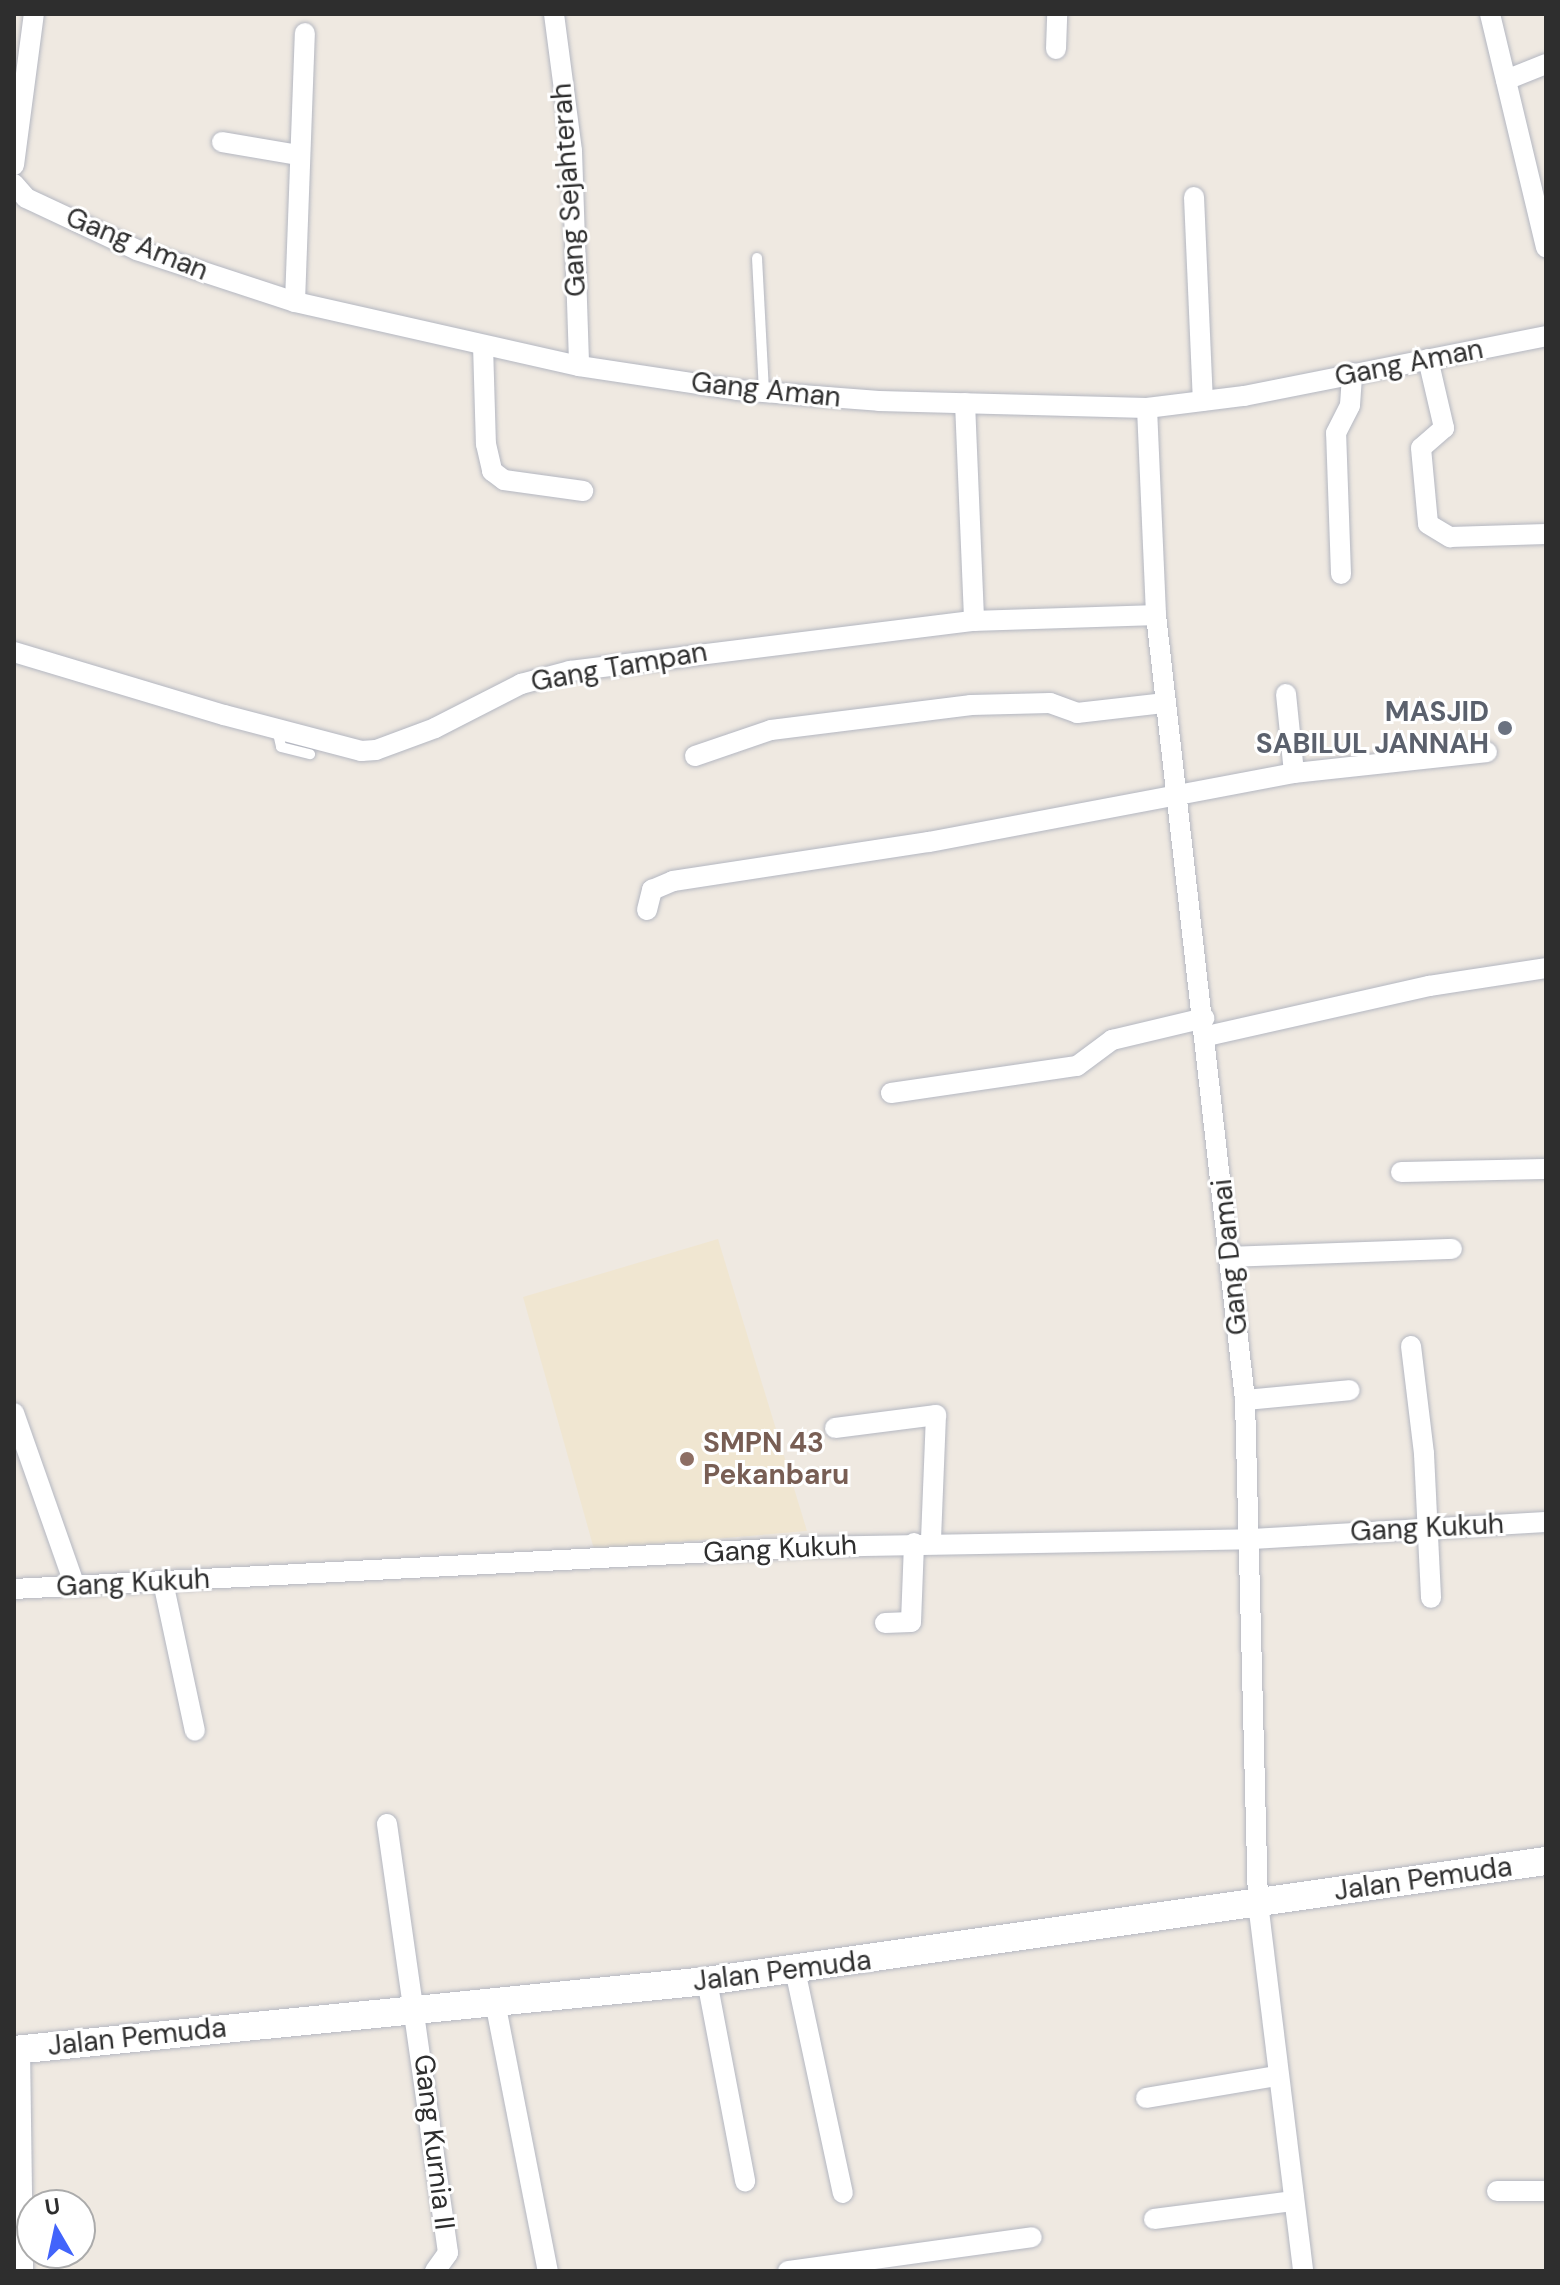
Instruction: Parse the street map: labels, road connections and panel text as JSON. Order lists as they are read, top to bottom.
{
  "streets": {
    "main road": ["Jalan Pemuda"],
    "street": [
      "Gang Sejahterah",
      "Gang Aman",
      "Gang Tampan",
      "Gang Damai",
      "Gang Kukuh",
      "Gang Kurnia II"
    ]
  },
  "crossings": [
    ["Gang Sejahterah", "Gang Aman"],
    ["Gang Aman", "Gang Damai"],
    ["Gang Tampan", "Gang Damai"],
    ["Gang Damai", "Gang Kukuh"],
    ["Gang Damai", "Jalan Pemuda"],
    ["Jalan Pemuda", "Gang Kurnia II"]
  ],
  "places": ["MASJID SABILUL JANNAH", "SMPN 43 Pekanbaru"],
  "north": "top"
}
